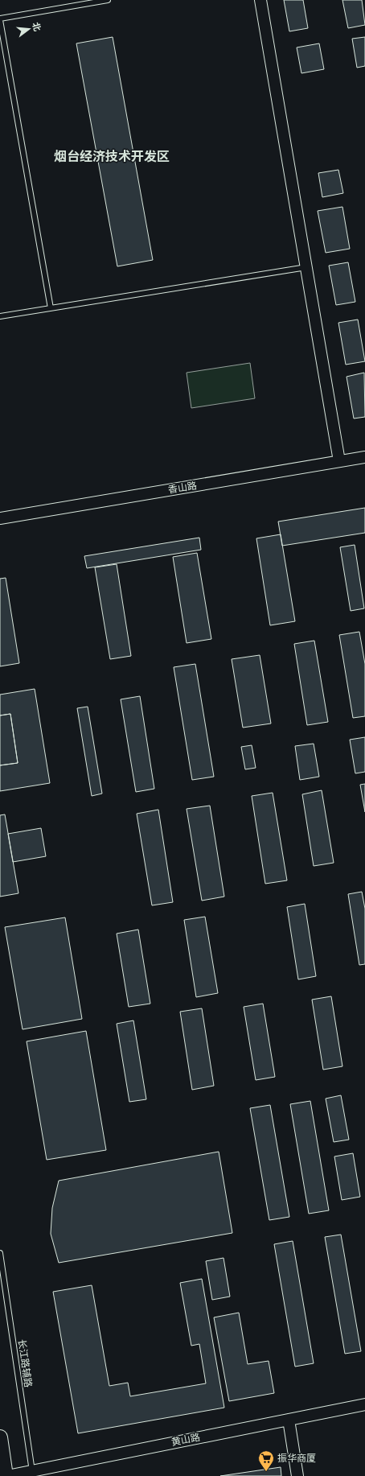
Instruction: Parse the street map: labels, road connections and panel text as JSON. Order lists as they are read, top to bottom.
{
  "streets": {
    "street": ["香山路", "黄山路"],
    "lane": ["长江路辅路"]
  },
  "crossings": [
    ["长江路辅路", "黄山路"]
  ],
  "districts": ["烟台经济技术开发区"],
  "places": {
    "supermarket": ["振华商厦"]
  },
  "north": "right"
}
